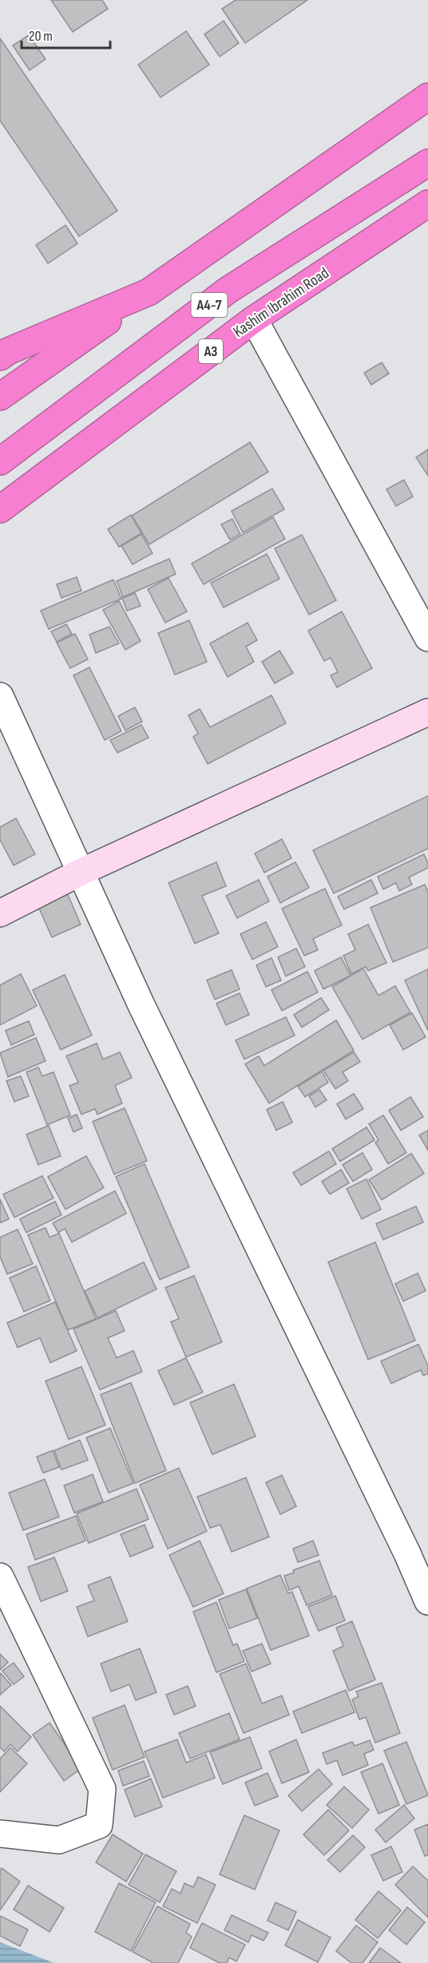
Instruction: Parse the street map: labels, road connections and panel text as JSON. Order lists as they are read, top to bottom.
{
  "streets": {
    "highway": ["Kashim Ibrahim Road", "A4-7", "A3"]
  },
  "scale_bar": "20 m"
}
